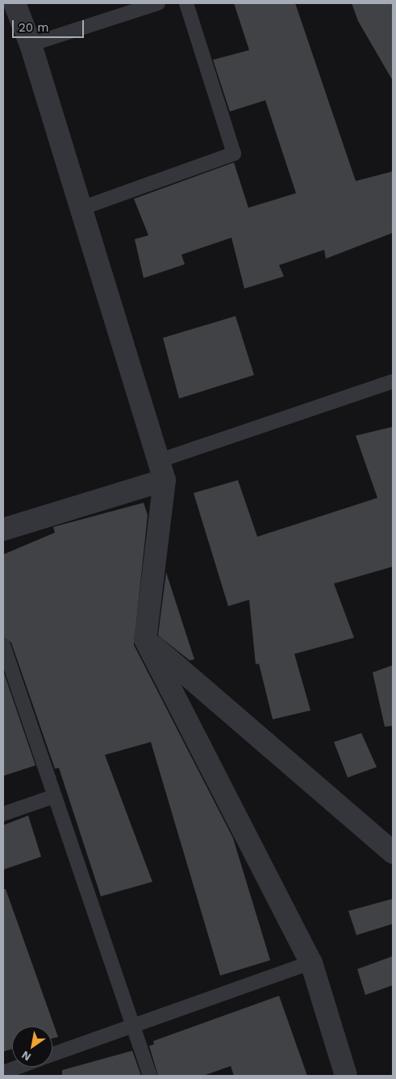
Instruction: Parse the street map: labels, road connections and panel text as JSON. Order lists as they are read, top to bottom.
{
  "scale_bar": "20 m",
  "north": "bottom left"
}
